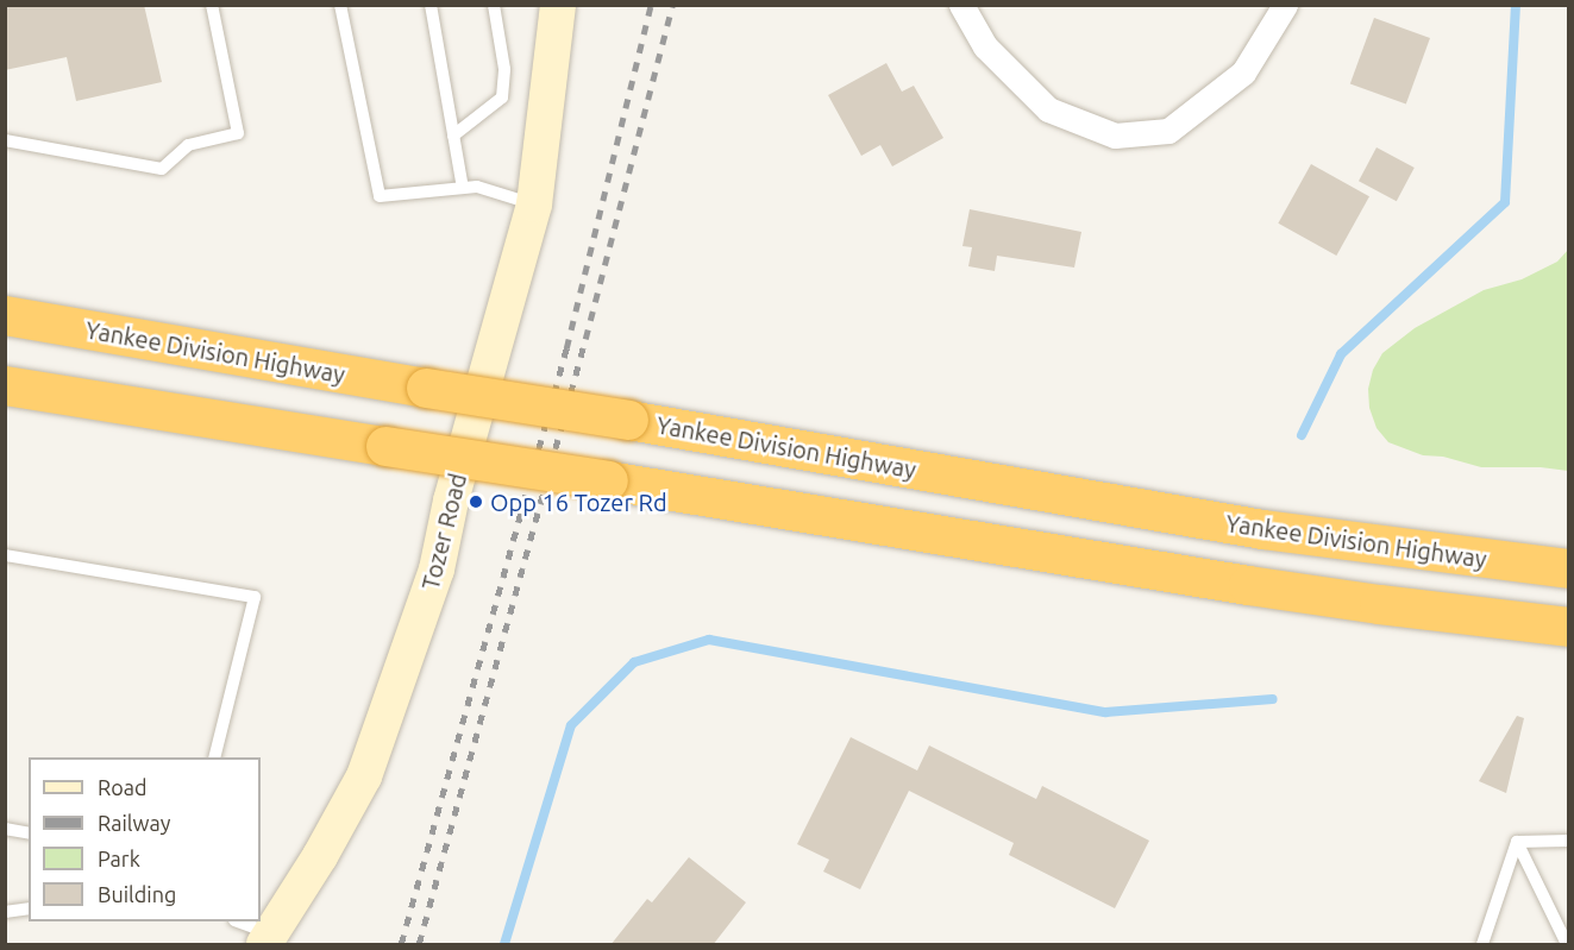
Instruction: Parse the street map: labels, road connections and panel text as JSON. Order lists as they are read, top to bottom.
{
  "streets": {
    "highway": ["Yankee Division Highway"],
    "main road": ["Tozer Road"]
  },
  "places": ["Opp 16 Tozer Rd"],
  "legend": [
    "Road",
    "Railway",
    "Park",
    "Building"
  ]
}
